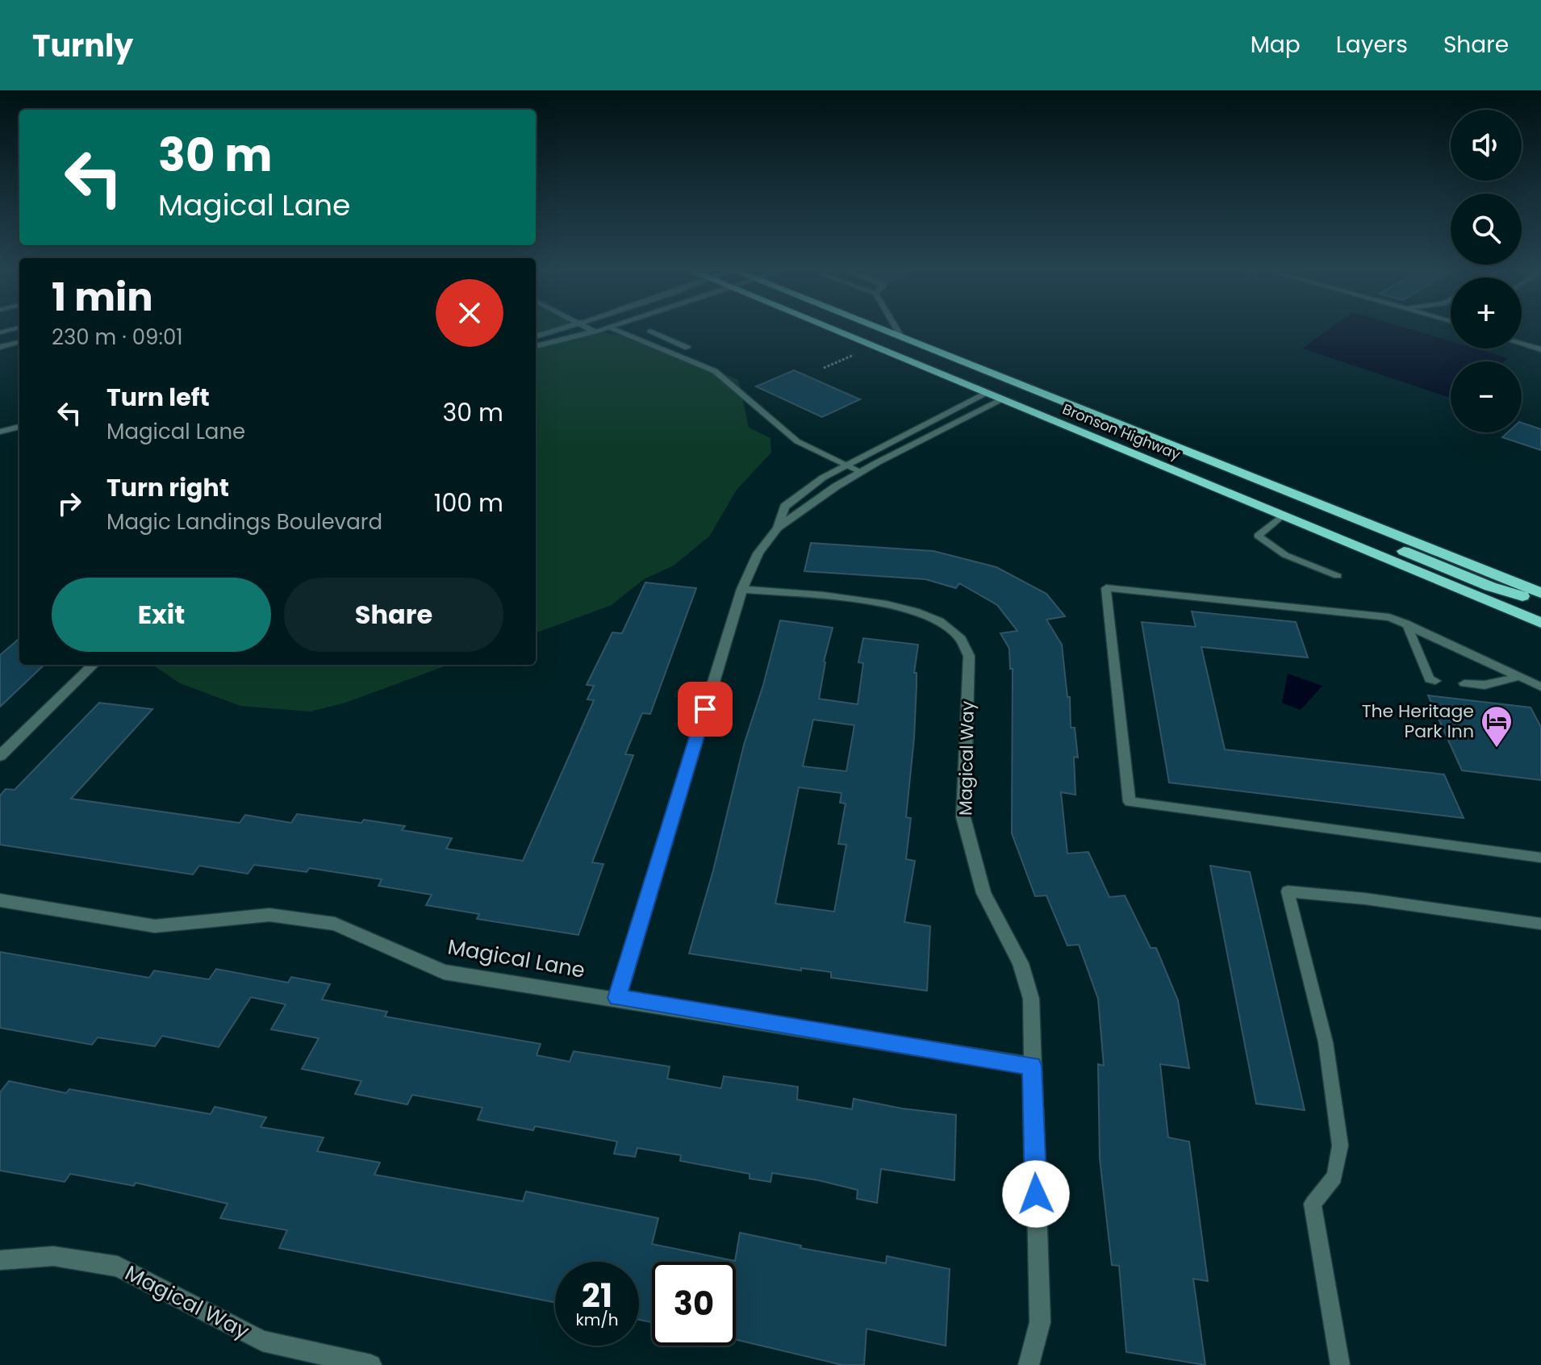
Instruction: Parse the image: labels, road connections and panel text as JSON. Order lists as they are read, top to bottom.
{
  "streets": {
    "highway": ["Bronson Highway"],
    "street": ["Magical Way", "Magical Lane"]
  },
  "crossings": [
    ["Magical Way", "Magical Lane"]
  ],
  "places": {
    "hotel": ["The Heritage Park Inn"]
  },
  "page": {
    "header": "Turnly",
    "nav": ["Map", "Layers", "Share"],
    "map_buttons": ["+", "−"],
    "turn": ["30 m", "Magical Lane"],
    "heading": ["1 min", "230 m · 09:01"],
    "list": [
      {
        "name": "Turn left",
        "note": "Magical Lane",
        "value": "30 m"
      },
      {
        "name": "Turn right",
        "note": "Magic Landings Boulevard",
        "value": "100 m"
      }
    ],
    "buttons": ["Exit", "Share"],
    "speed": "21 km/h",
    "limit": "30"
  }
}
